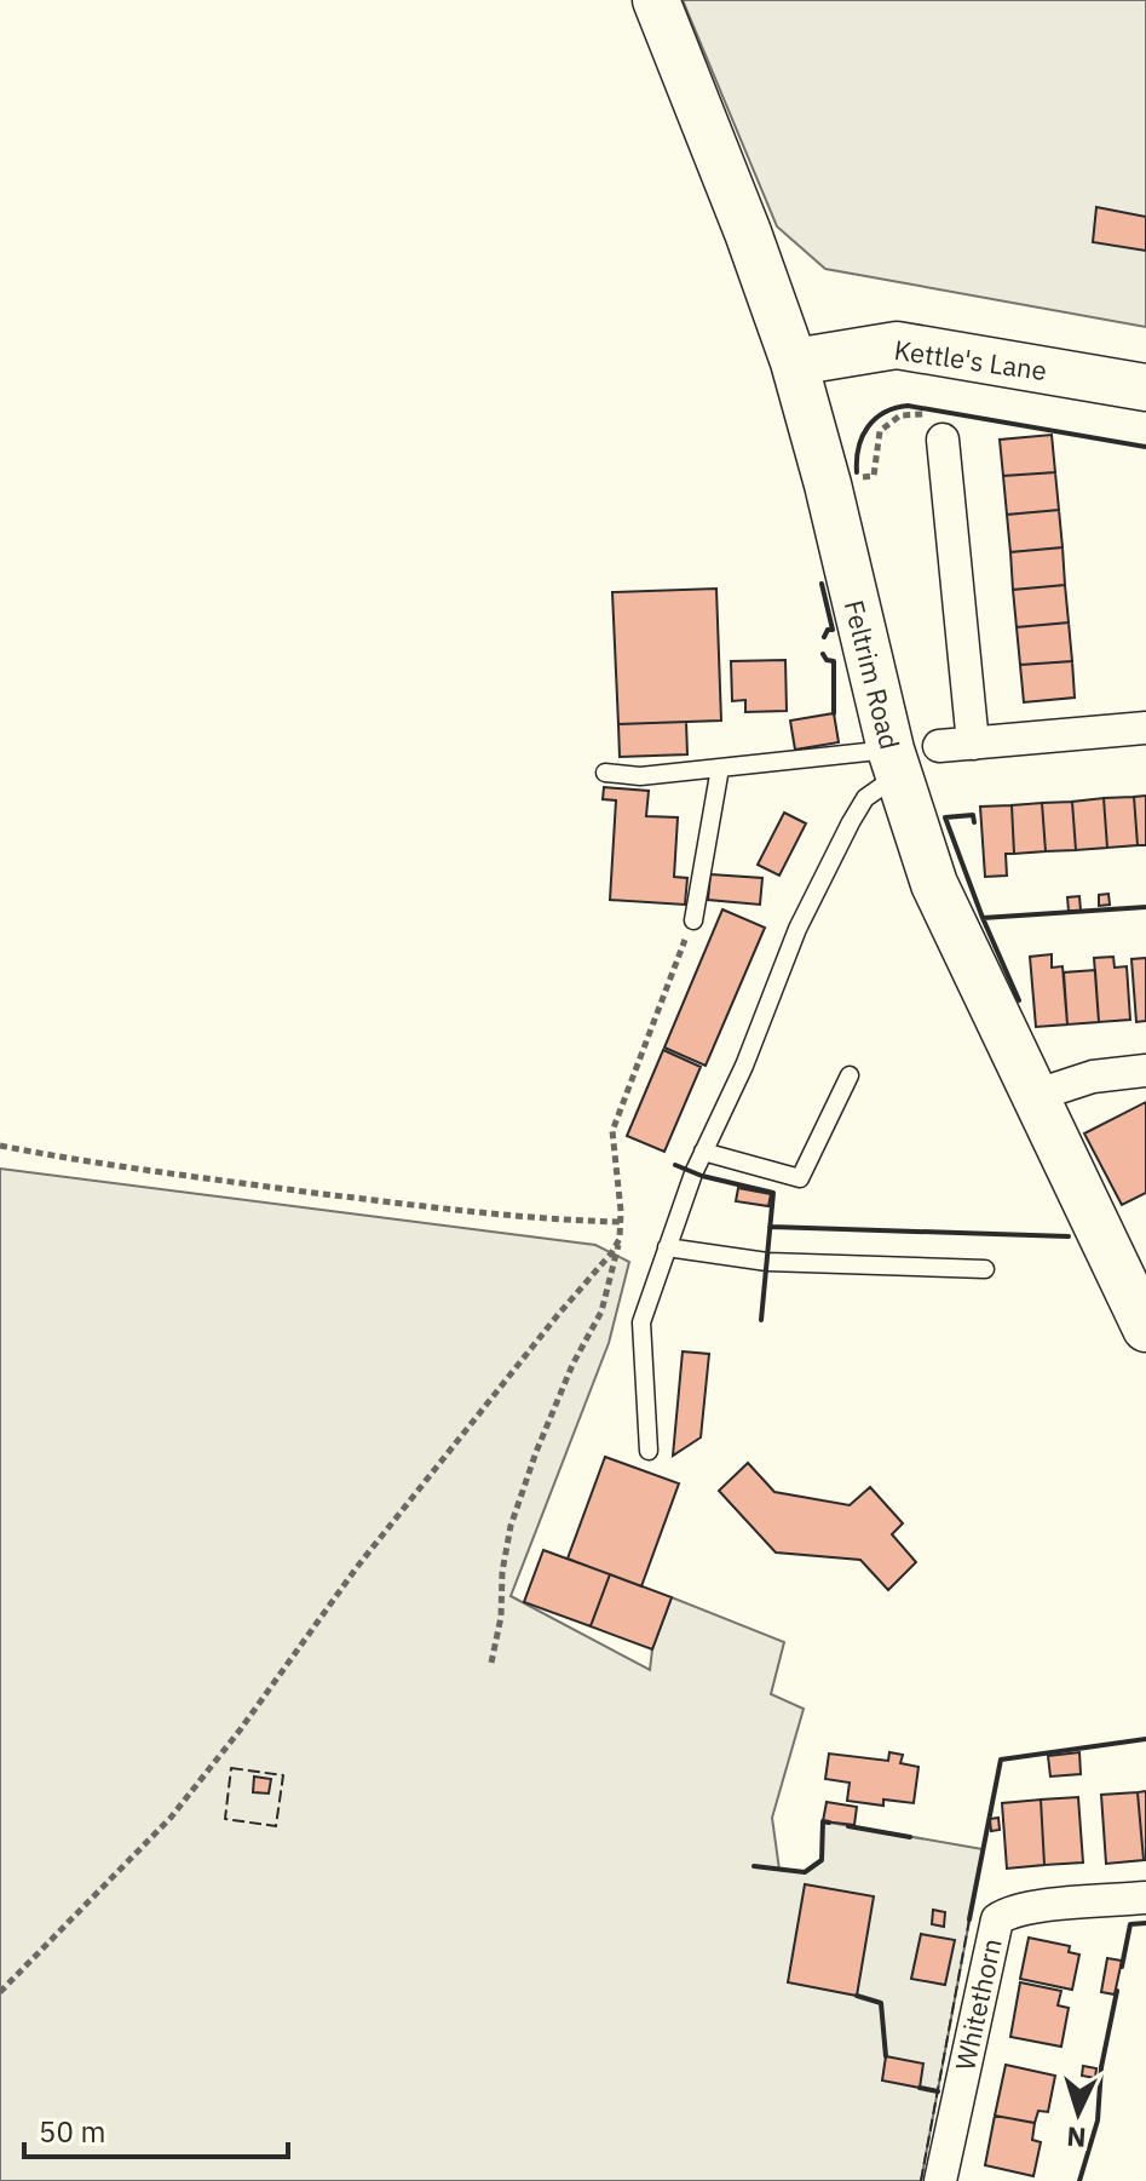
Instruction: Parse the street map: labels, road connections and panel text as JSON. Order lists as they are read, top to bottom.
{
  "streets": {
    "street": ["Kettle's Lane", "Feltrim Road", "Whitethorn"]
  },
  "crossings": [
    ["Kettle's Lane", "Feltrim Road"]
  ],
  "scale_bar": "50 m",
  "north": "bottom"
}
